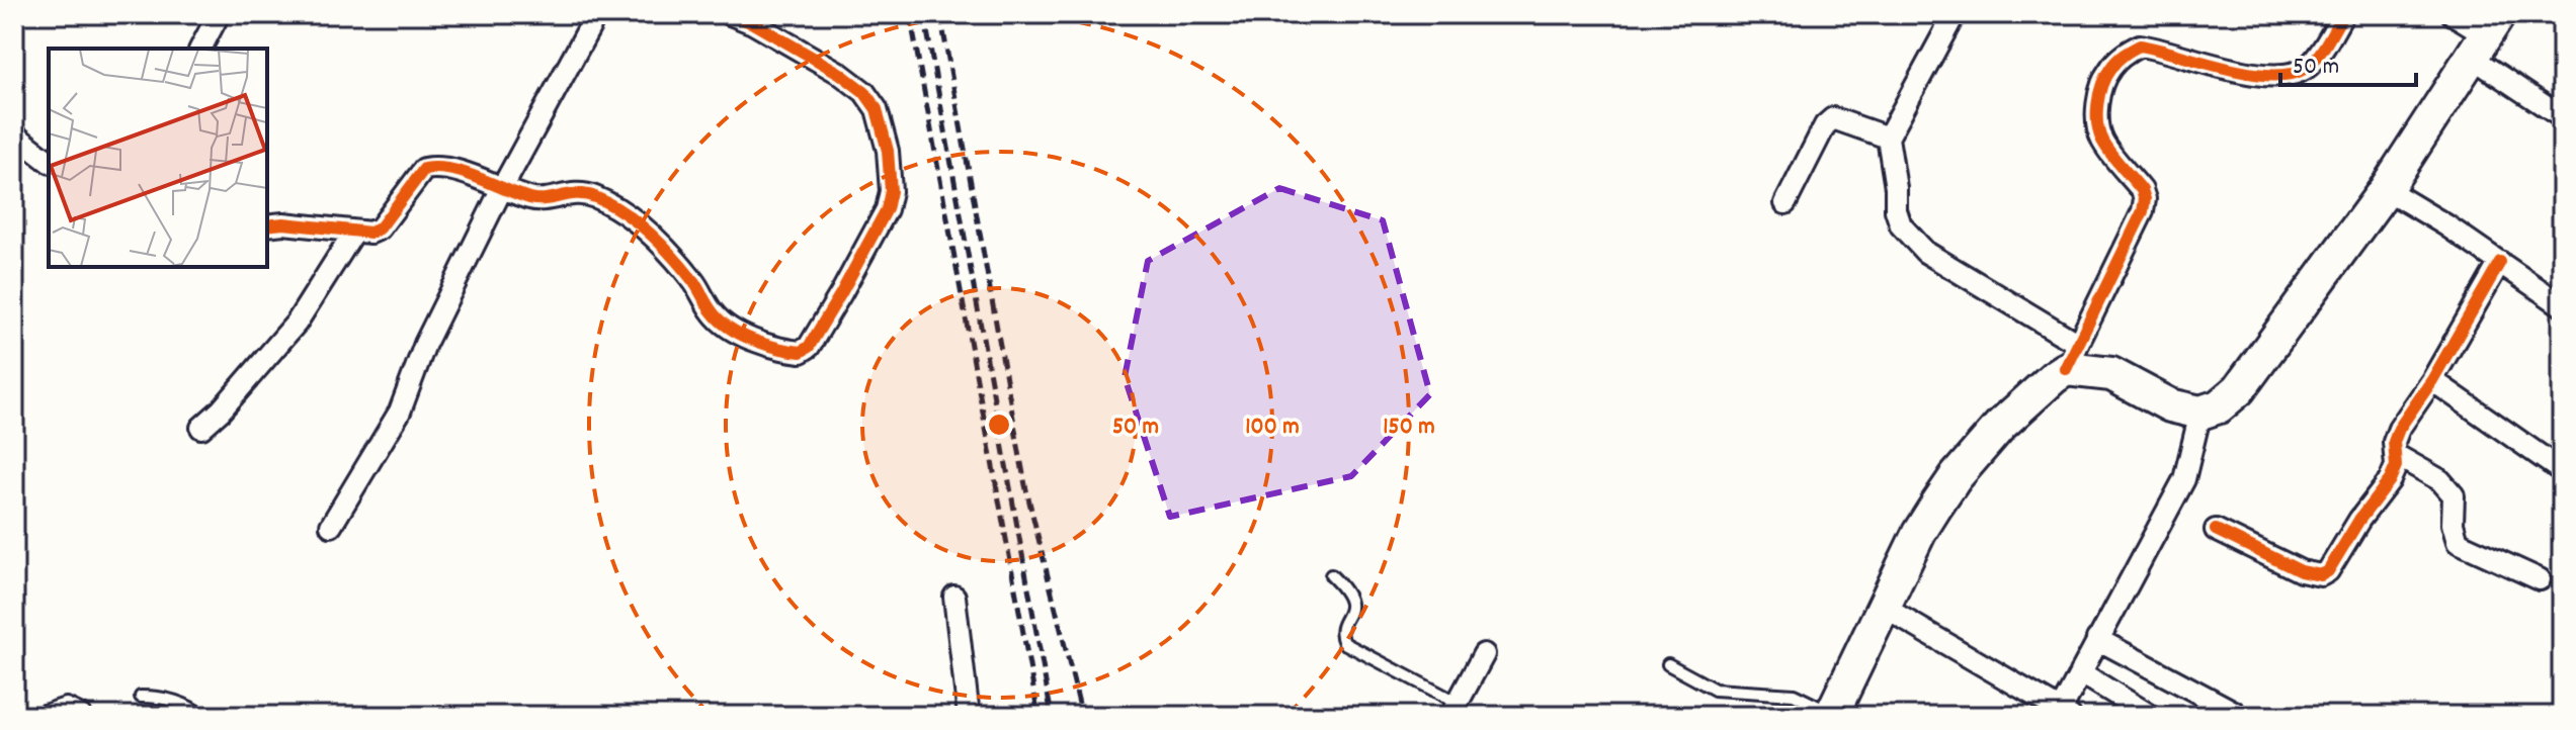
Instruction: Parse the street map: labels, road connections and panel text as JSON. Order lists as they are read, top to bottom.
{
  "scale_bar": "50 m",
  "rings": ["50 m", "100 m", "150 m"]
}
